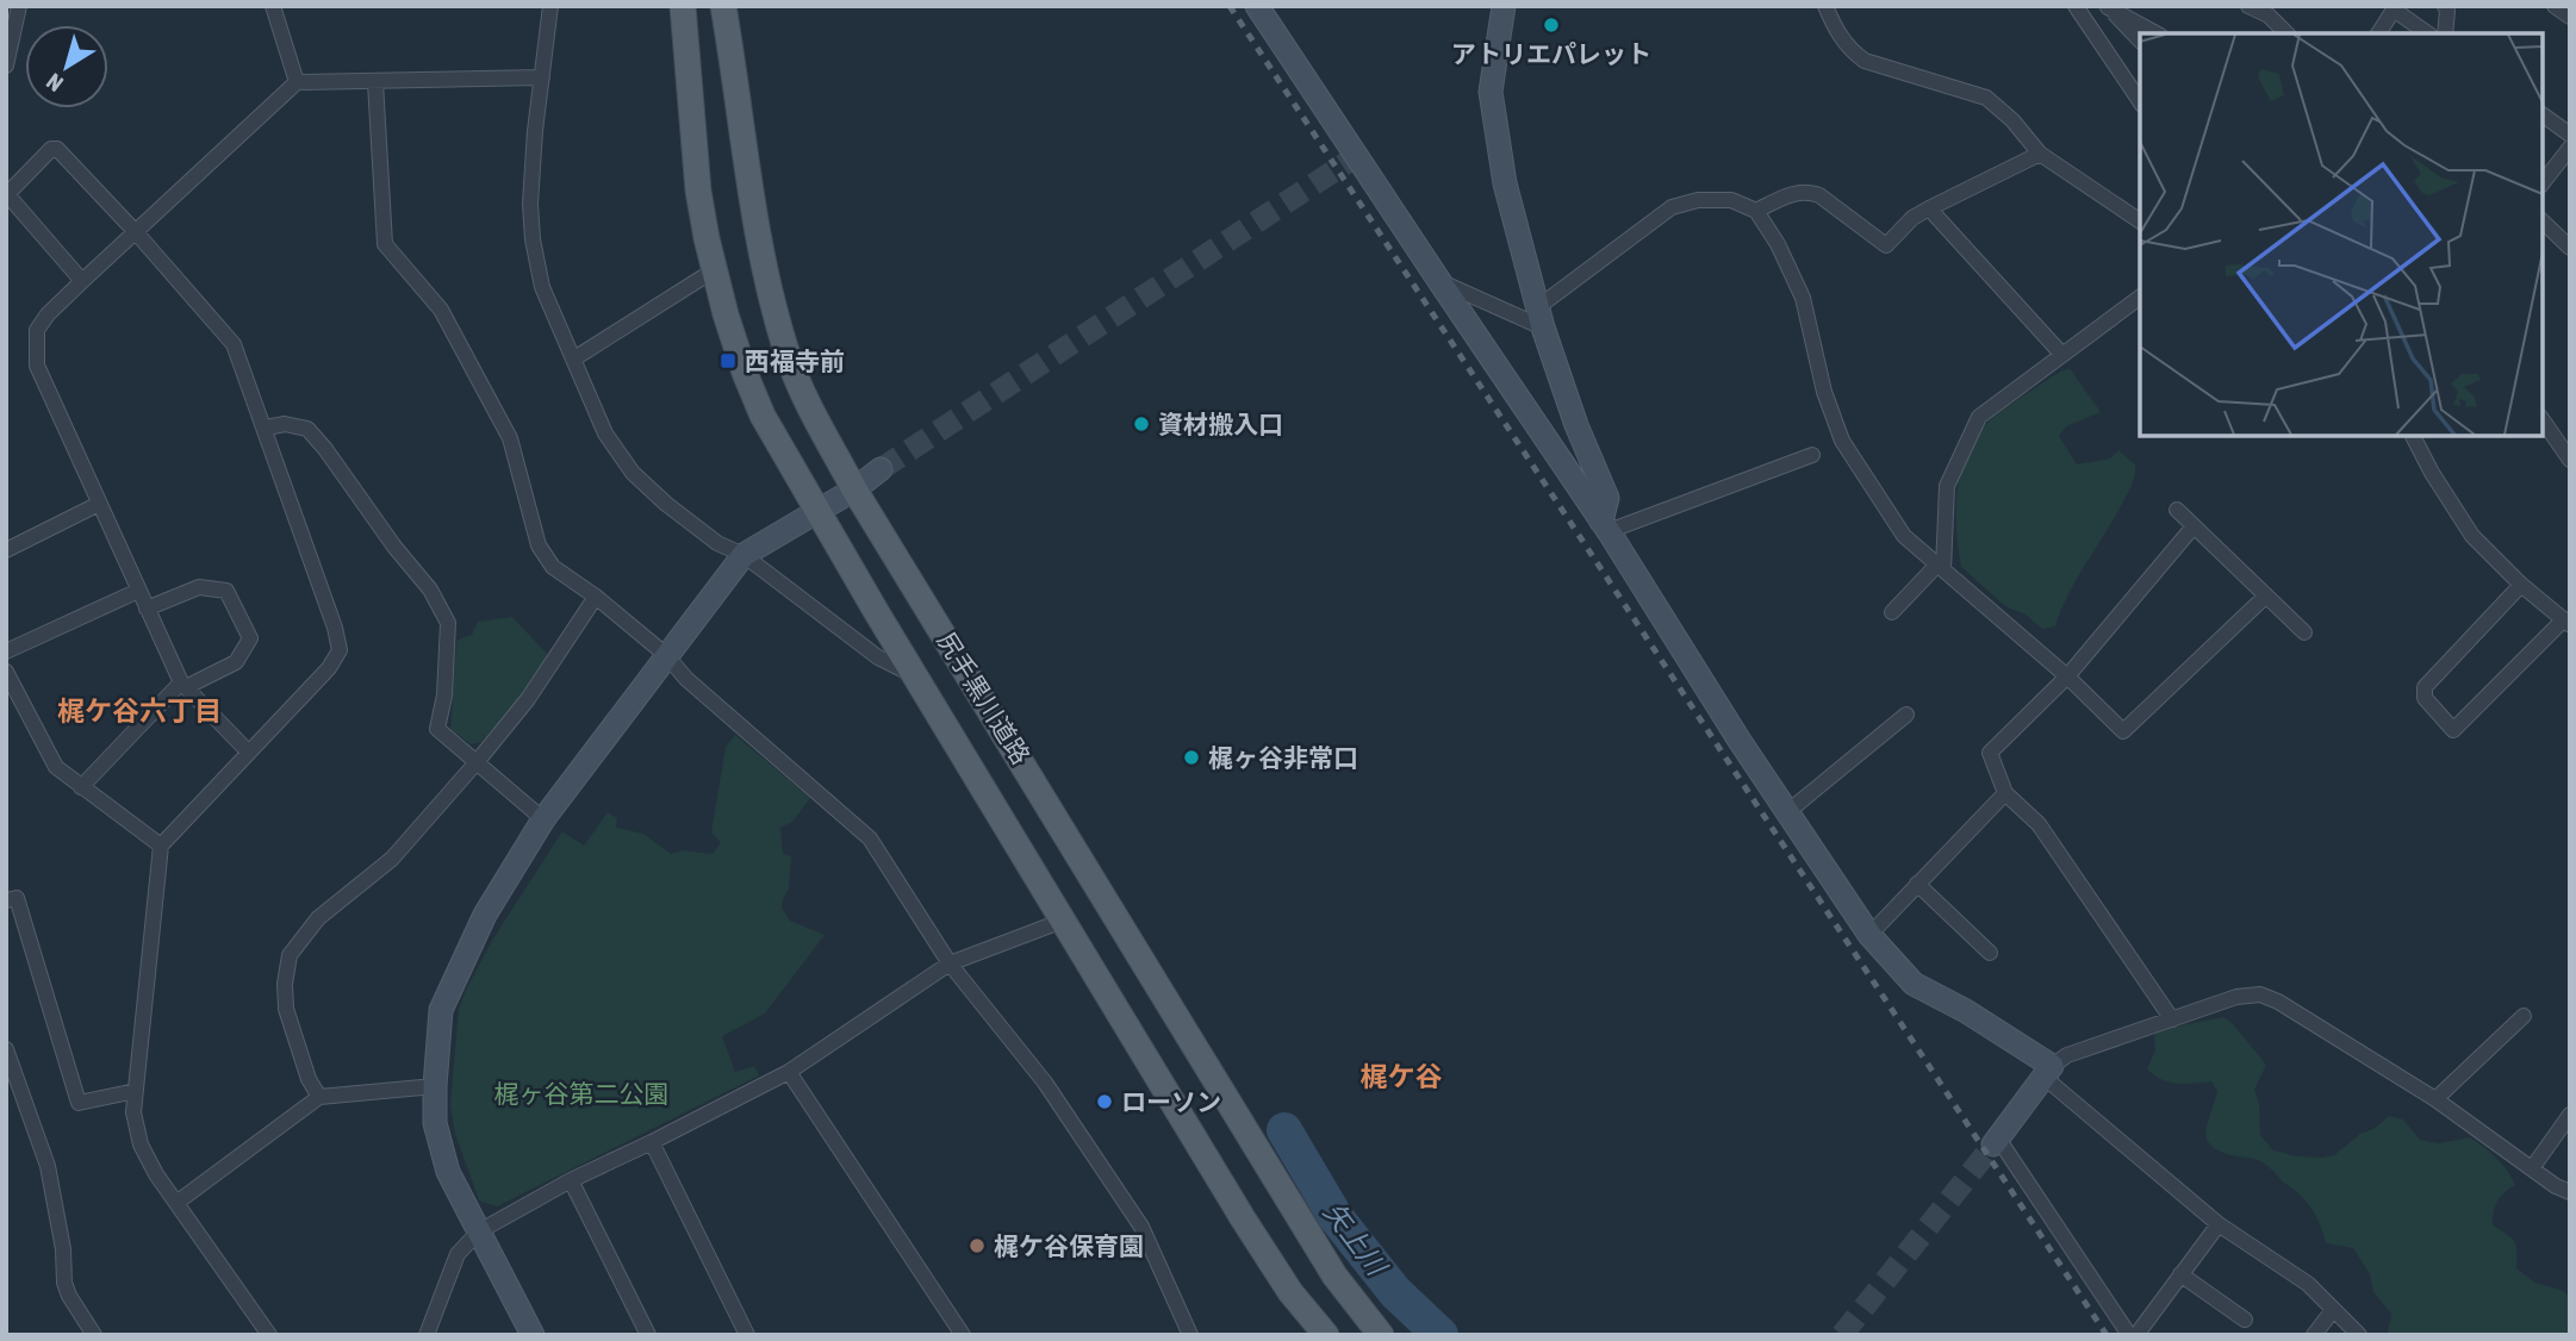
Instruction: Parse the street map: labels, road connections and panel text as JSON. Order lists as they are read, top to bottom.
{
  "streets": {
    "main road": ["尻手黒川道路"]
  },
  "districts": ["梶ケ谷六丁目", "梶ケ谷"],
  "water": ["矢上川"],
  "parks": ["梶ヶ谷第二公園"],
  "places": {
    "other": [
      "アトリエパレット",
      "資材搬入口",
      "梶ヶ谷非常口",
      "ローソン",
      "梶ケ谷保育園"
    ],
    "transit": ["西福寺前"]
  },
  "north": "bottom left"
}
